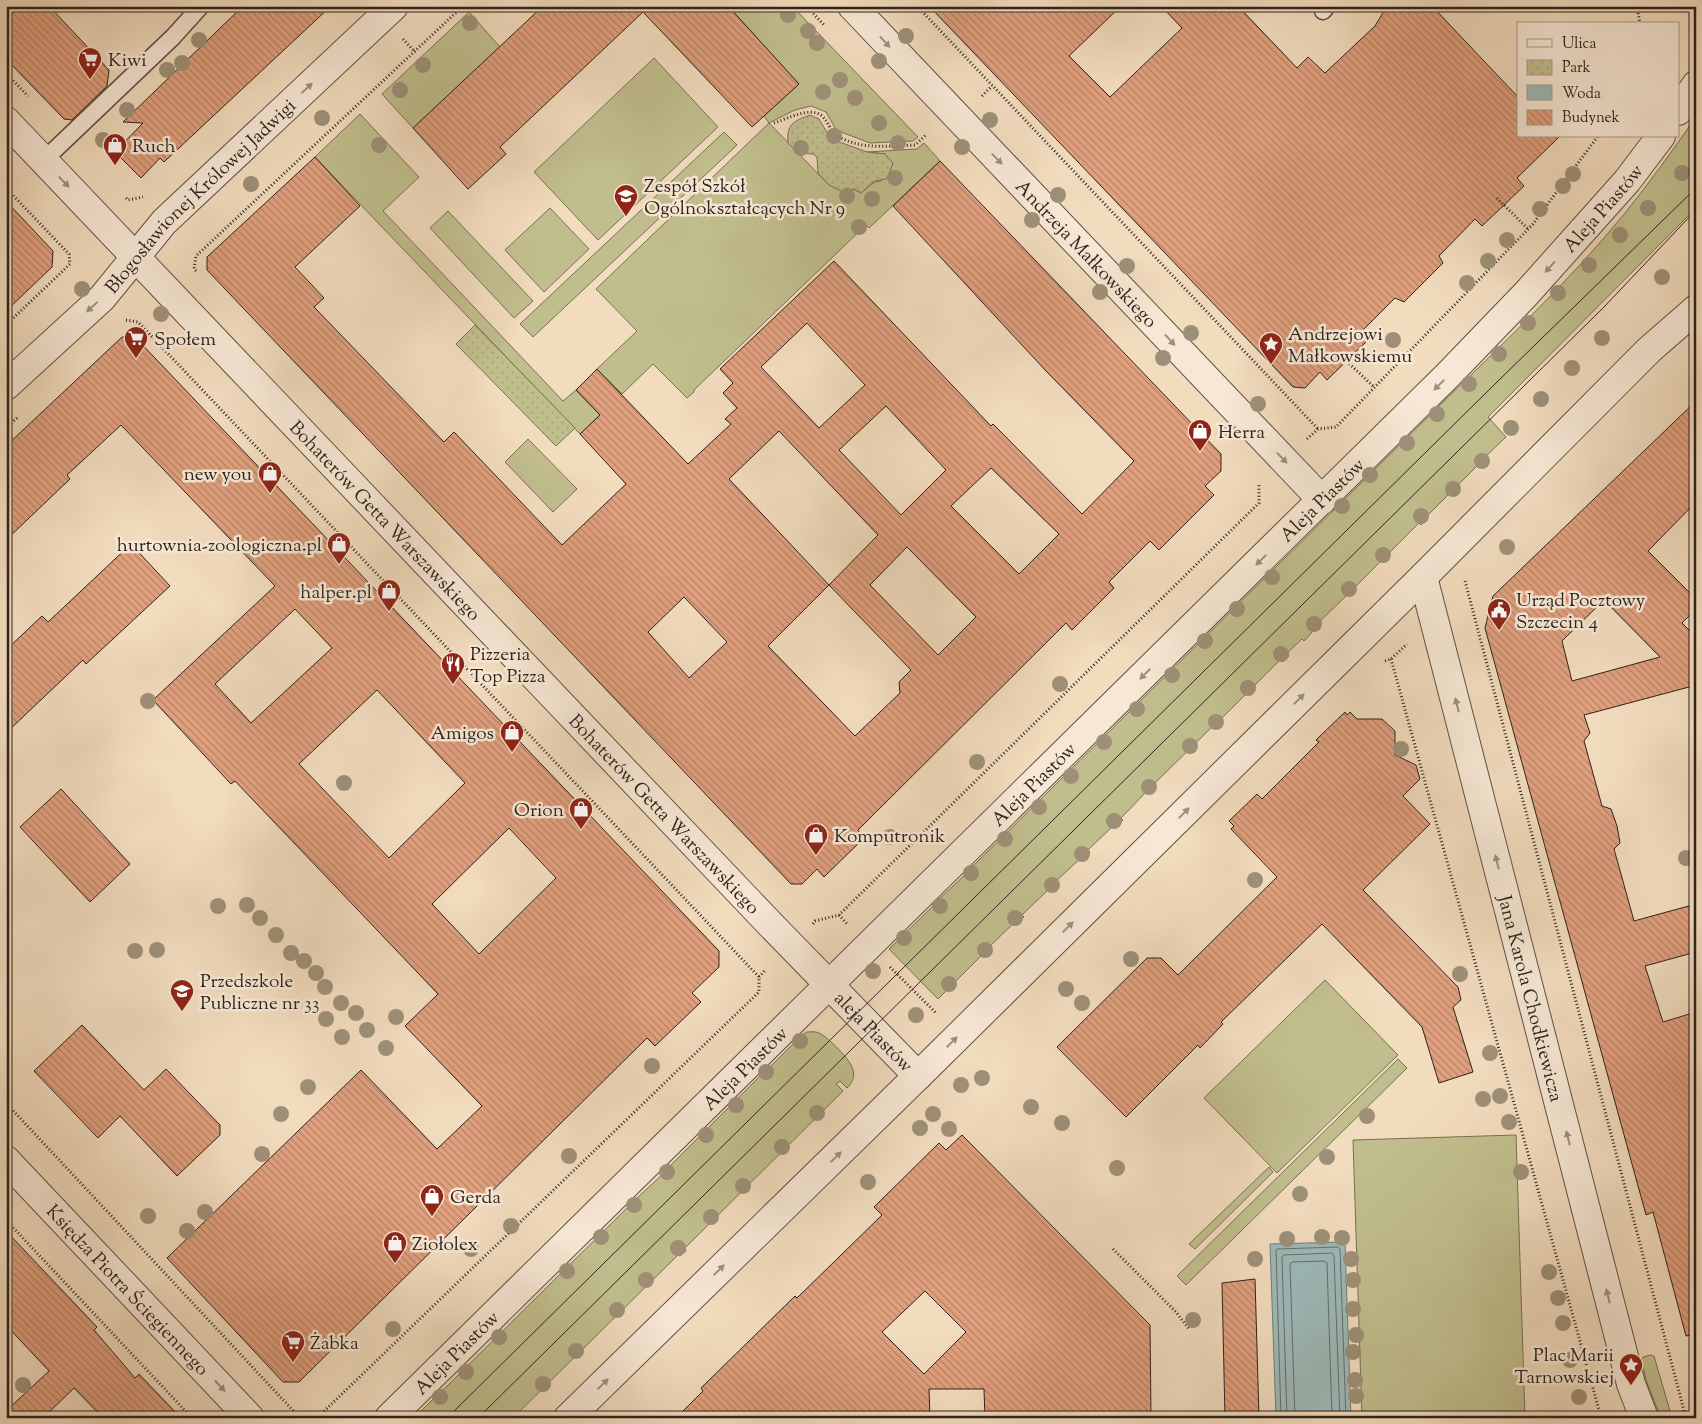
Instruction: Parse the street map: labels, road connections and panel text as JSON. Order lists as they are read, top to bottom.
{
  "streets": {
    "street": [
      "Błogosławionej Królowej Jadwigi",
      "Aleja Piastów",
      "Andrzeja Małkowskiego",
      "Bohaterów Getta Warszawskiego",
      "Jana Karola Chodkiewicza",
      "aleja Piastów",
      "Księdza Piotra Ściegiennego"
    ]
  },
  "crossings": [
    ["Błogosławionej Królowej Jadwigi", "Bohaterów Getta Warszawskiego"],
    ["Aleja Piastów", "Andrzeja Małkowskiego"],
    ["Aleja Piastów", "Bohaterów Getta Warszawskiego"],
    ["Aleja Piastów", "Jana Karola Chodkiewicza"],
    ["Aleja Piastów", "aleja Piastów"],
    ["Bohaterów Getta Warszawskiego", "aleja Piastów"]
  ],
  "one_way": ["Andrzeja Małkowskiego", "Jana Karola Chodkiewicza", "Księdza Piotra Ściegiennego"],
  "places": {
    "supermarket": ["Kiwi", "Społem", "Żabka"],
    "shop": [
      "Ruch",
      "Herra",
      "new you",
      "hurtownia-zoologiczna.pl",
      "halper.pl",
      "Amigos",
      "Orion",
      "Komputronik",
      "Gerda",
      "Ziołolex"
    ],
    "school or university": ["Zespół Szkół Ogólnokształcących Nr 9", "Przedszkole Publiczne nr 33"],
    "place": ["Andrzejowi Małkowskiemu", "Plac Marii Tarnowskiej"],
    "public building": ["Urząd Pocztowy Szczecin 4"],
    "restaurant": ["Pizzeria Top Pizza"]
  },
  "legend": [
    "Ulica",
    "Park",
    "Woda",
    "Budynek"
  ]
}
